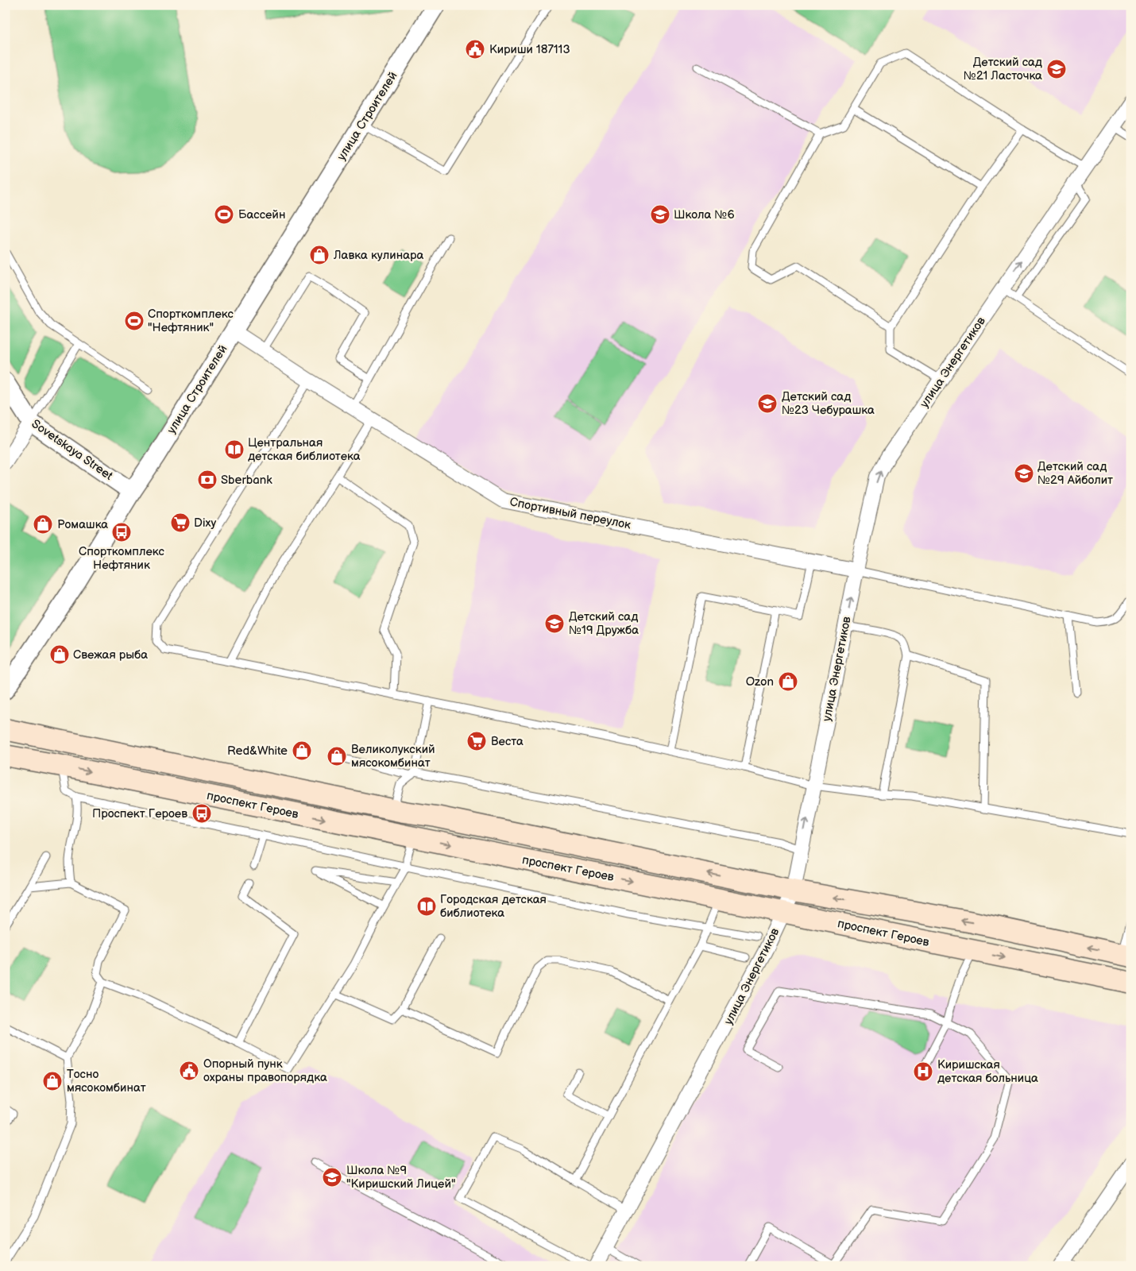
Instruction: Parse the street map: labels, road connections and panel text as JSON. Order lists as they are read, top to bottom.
{
  "streets": {
    "main road": ["проспект Героев"],
    "street": [
      "улица Строителей",
      "улица Энергетиков",
      "Sovetskaya Street",
      "Спортивный переулок"
    ]
  },
  "crossings": [
    ["улица Строителей", "Sovetskaya Street"],
    ["улица Строителей", "Спортивный переулок"],
    ["улица Энергетиков", "Спортивный переулок"],
    ["улица Энергетиков", "проспект Героев"]
  ],
  "places": {
    "public building": ["Кириши 187113", "Опорный пунк охраны правопорядка"],
    "school or university": [
      "Детский сад №21 Ласточка",
      "Школа №6",
      "Детский сад №23 Чебурашка",
      "Детский сад №29 Айболит",
      "Детский сад №19 Дружба",
      "Школа №9 \"Киришский Лицей\""
    ],
    "sports": ["Бассейн", "Спорткомплекс \"Нефтяник\""],
    "shop": [
      "Лавка кулинара",
      "Ромашка",
      "Свежая рыба",
      "Ozon",
      "Red&White",
      "Великолукский мясокомбинат",
      "Тосно мясокомбинат"
    ],
    "library": ["Центральная детская библиотека", "Городская детская библиотека"],
    "bank": ["Sberbank"],
    "supermarket": ["Dixy", "Веста"],
    "bus stop": ["Спорткомплекс Нефтяник", "Проспект Героев"],
    "hospital": ["Киришская детская больница"]
  }
}
